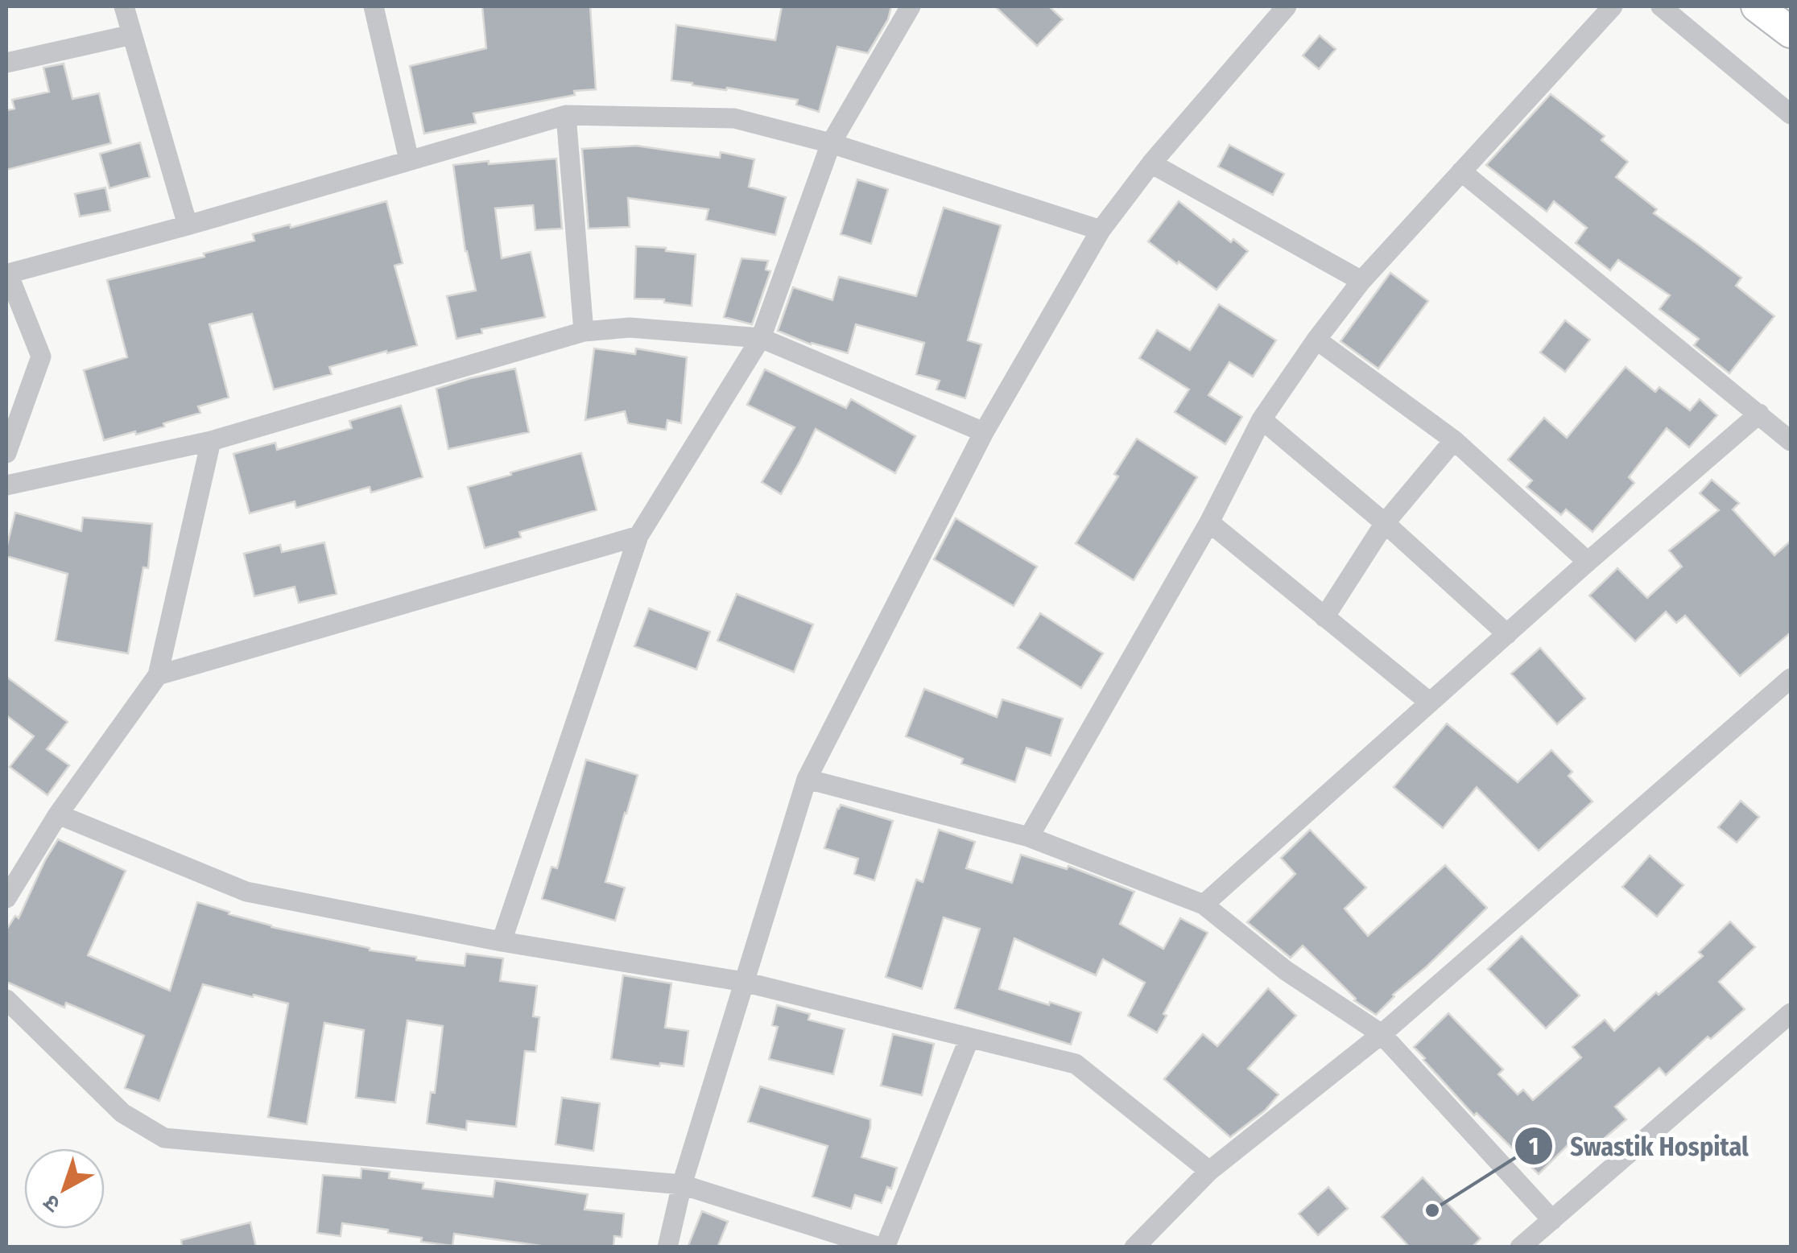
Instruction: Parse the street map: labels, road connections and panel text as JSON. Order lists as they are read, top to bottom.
{
  "places": ["Swastik Hospital"],
  "north": "bottom left"
}
